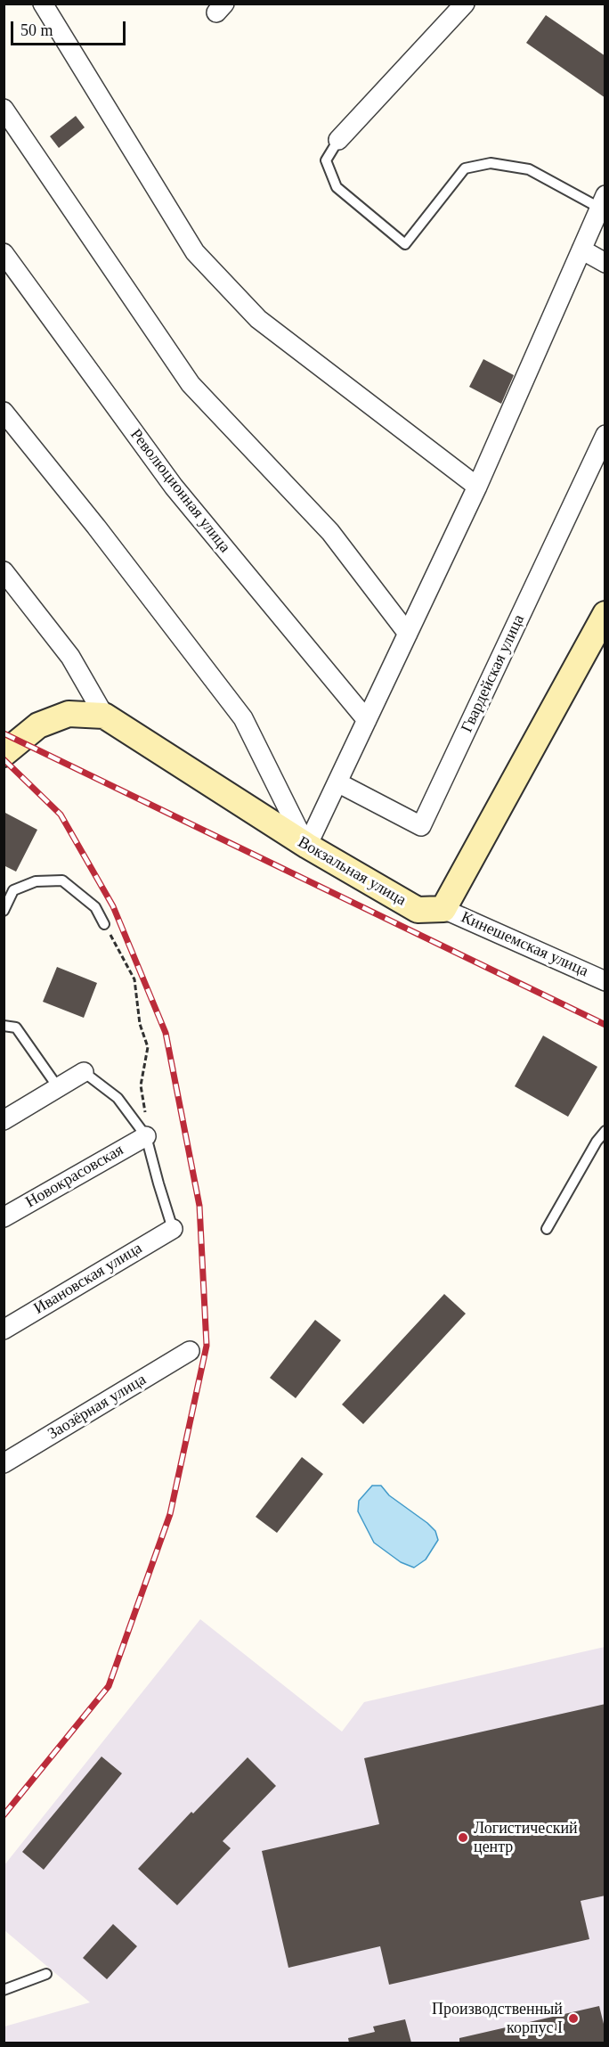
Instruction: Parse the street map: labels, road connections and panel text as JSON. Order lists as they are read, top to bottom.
{
  "streets": {
    "main road": ["Вокзальная улица"],
    "street": [
      "Революционная улица",
      "Гвардейская улица",
      "Кинешемская улица",
      "Новокрасовская",
      "Ивановская улица",
      "Заозёрная улица"
    ]
  },
  "crossings": [
    ["Вокзальная улица", "Кинешемская улица"]
  ],
  "places": ["Логистический центр", "Производственный корпус I"],
  "scale_bar": "50 m"
}
